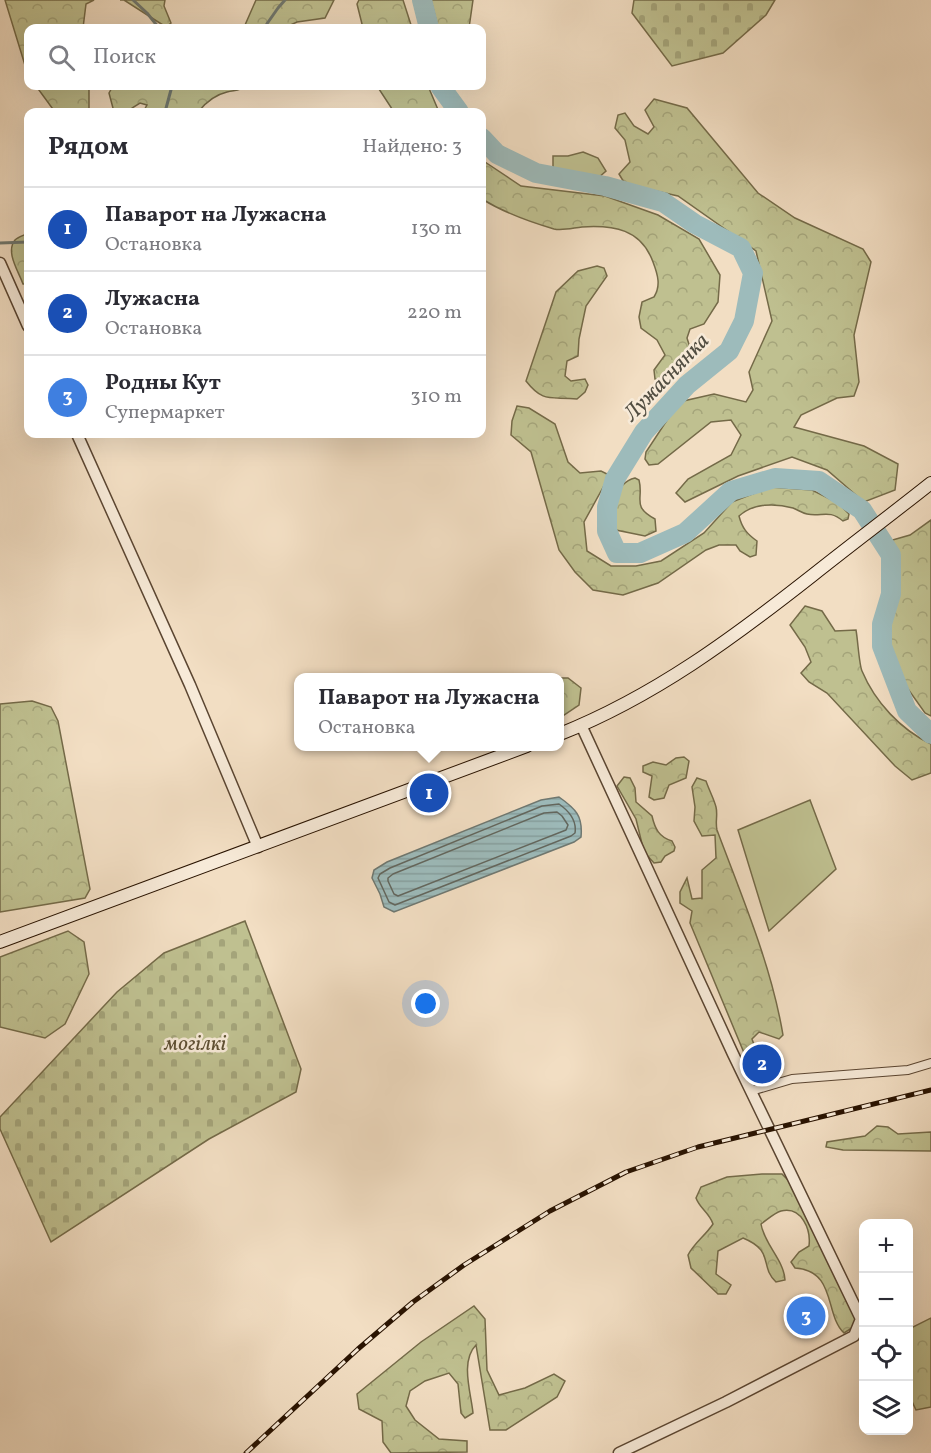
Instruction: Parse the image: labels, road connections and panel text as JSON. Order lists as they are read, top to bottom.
{
  "water": ["Лужаснянка"],
  "parks": ["могілкі"],
  "page": {
    "search": "Поиск",
    "heading": ["Рядом", "Найдено: 3"],
    "list": [
      {
        "mark": "1",
        "name": "Паварот на Лужасна",
        "note": "Остановка",
        "value": "130 m"
      },
      {
        "mark": "2",
        "name": "Лужасна",
        "note": "Остановка",
        "value": "220 m"
      },
      {
        "mark": "3",
        "name": "Родны Кут",
        "note": "Супермаркет",
        "value": "310 m"
      }
    ],
    "popup": ["Паварот на Лужасна", "Остановка"],
    "pins": ["1", "2", "3"],
    "map_buttons": ["+", "−"]
  }
}
